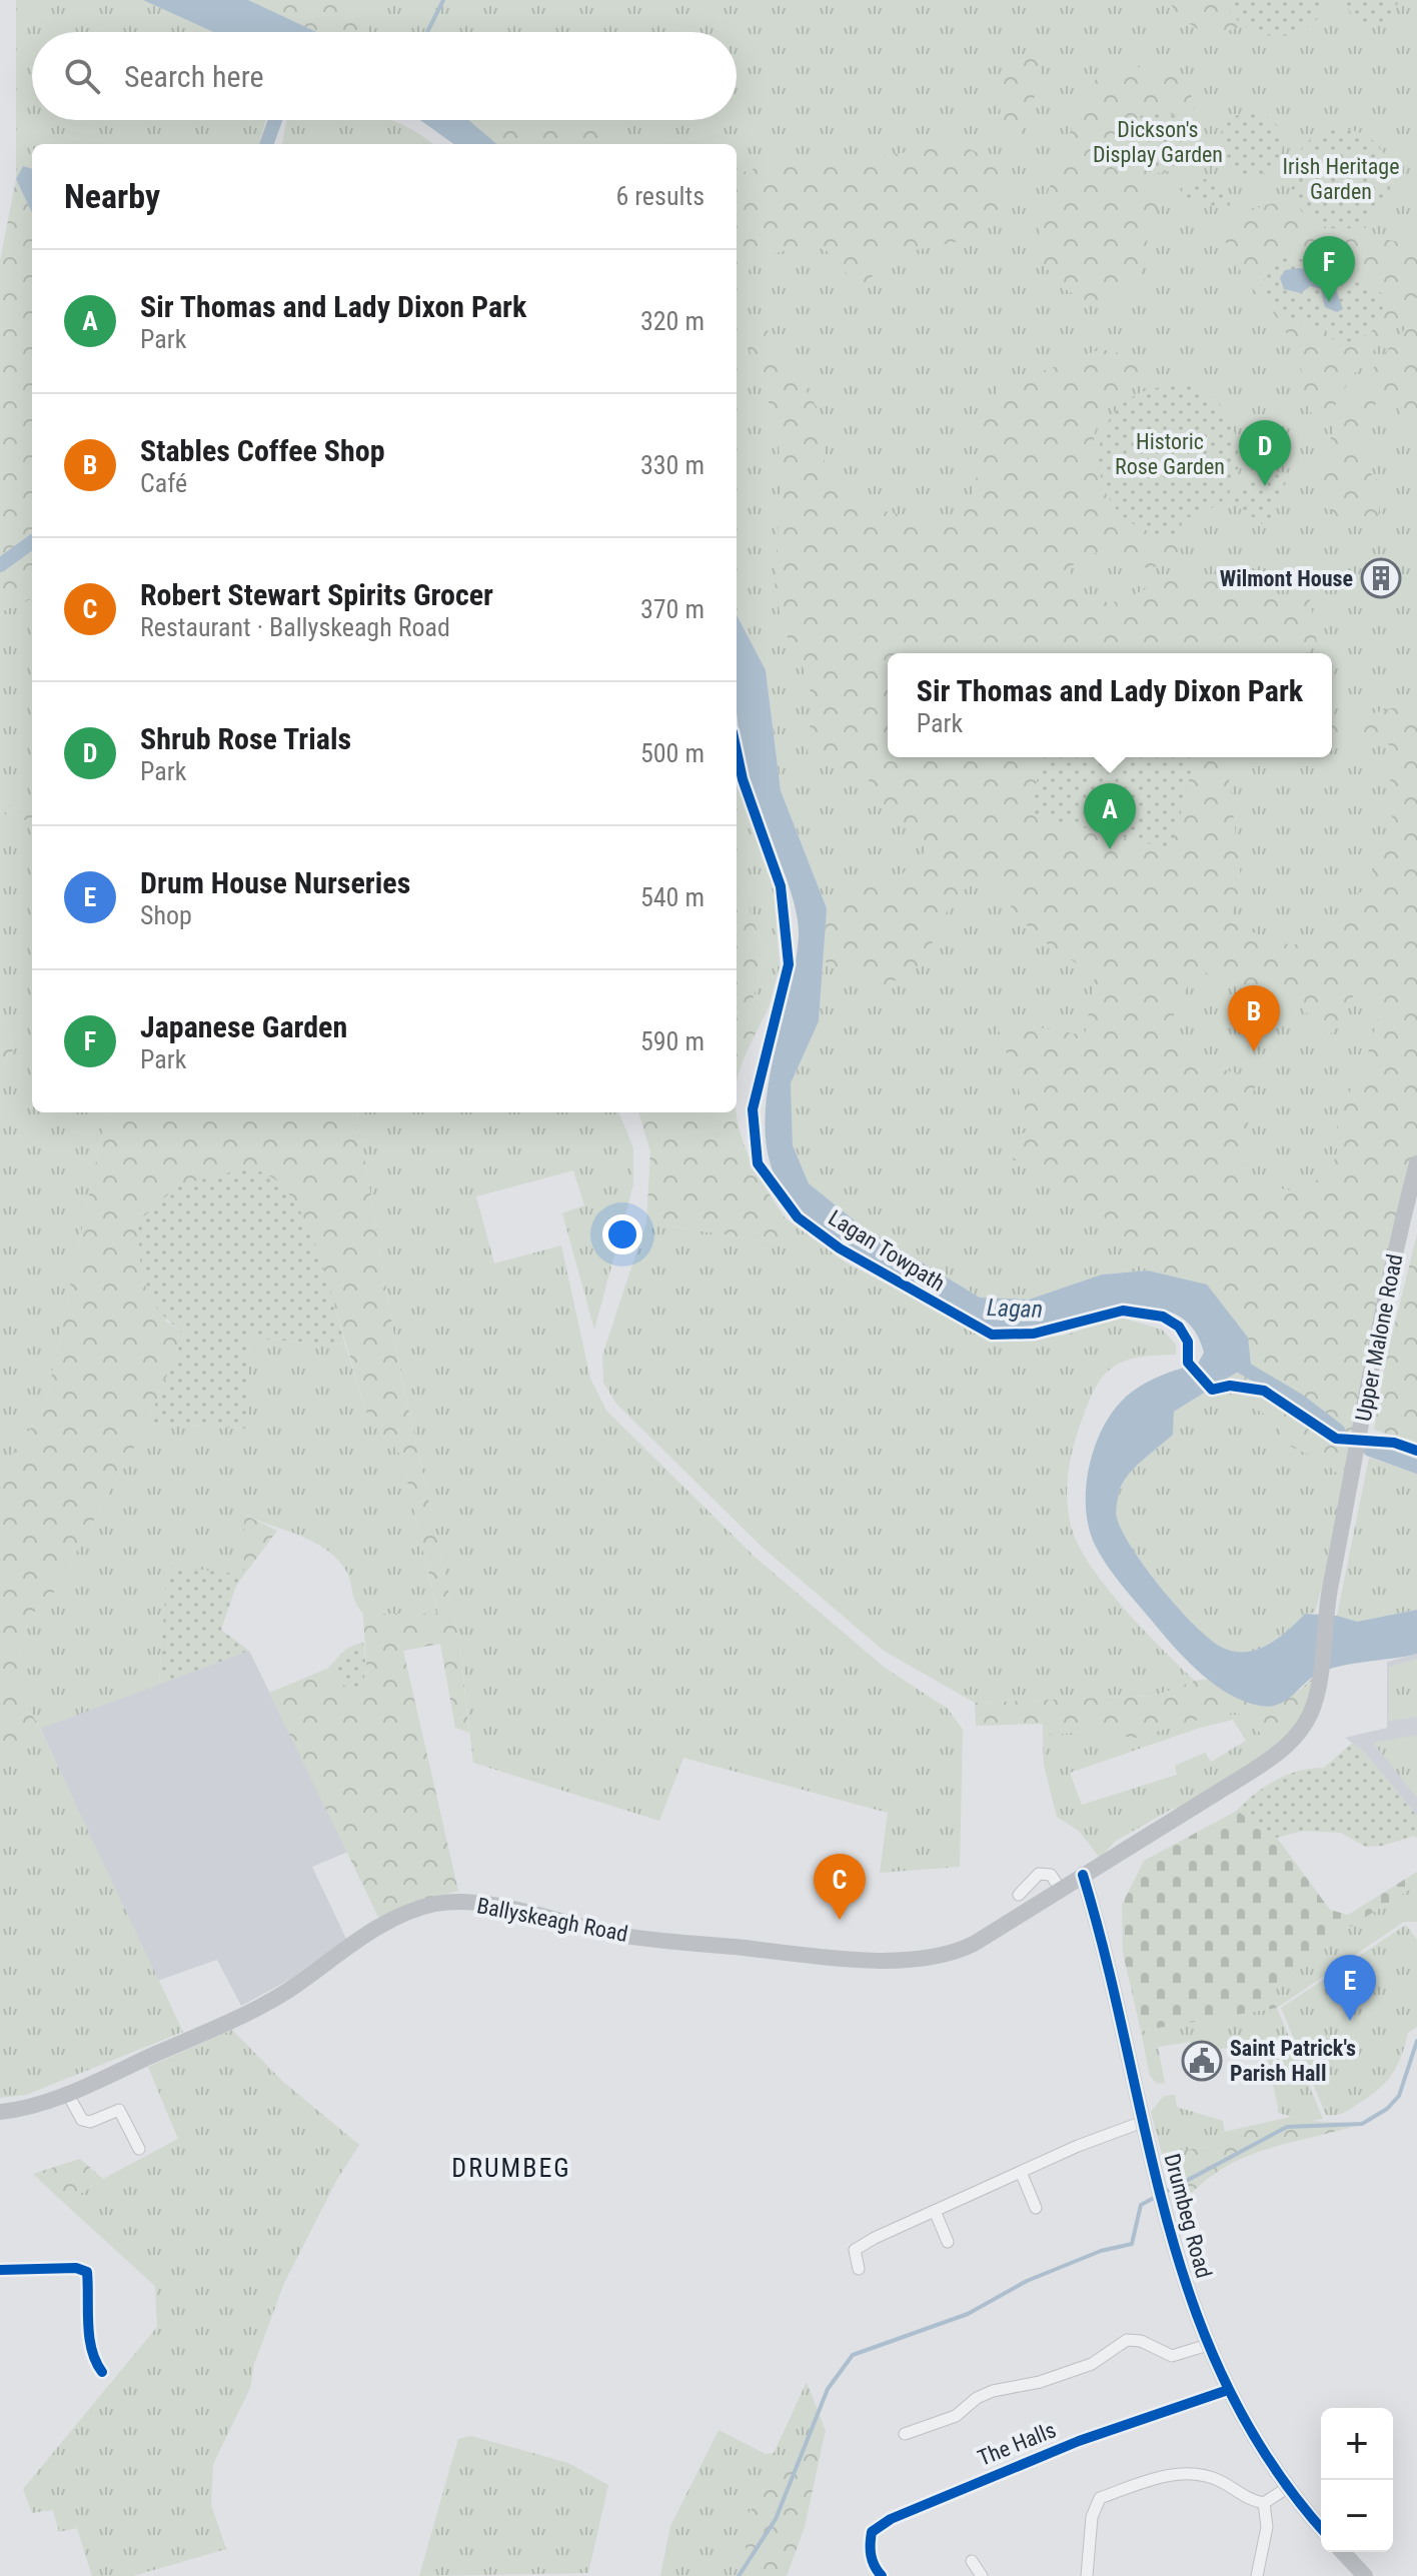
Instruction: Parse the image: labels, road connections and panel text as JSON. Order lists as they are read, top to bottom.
{
  "streets": {
    "main road": ["Upper Malone Road", "Ballyskeagh Road", "Drumbeg Road"],
    "street": ["The Halls"],
    "cycle path": ["Lagan Towpath"]
  },
  "crossings": [
    ["Upper Malone Road", "Ballyskeagh Road"],
    ["Upper Malone Road", "Drumbeg Road"],
    ["Ballyskeagh Road", "Drumbeg Road"],
    ["Drumbeg Road", "The Halls"]
  ],
  "districts": ["DRUMBEG"],
  "water": ["Lagan"],
  "parks": ["Dickson's Display Garden", "Irish Heritage Garden", "Historic Rose Garden"],
  "places": {
    "building": ["Wilmont House"],
    "public building": ["Saint Patrick's Parish Hall"]
  },
  "page": {
    "search": "Search here",
    "heading": ["Nearby", "6 results"],
    "pins": [
      "F",
      "D",
      "A",
      "B",
      "C",
      "E"
    ],
    "list": [
      {
        "mark": "A",
        "name": "Sir Thomas and Lady Dixon Park",
        "note": "Park",
        "value": "320 m"
      },
      {
        "mark": "B",
        "name": "Stables Coffee Shop",
        "note": "Café",
        "value": "330 m"
      },
      {
        "mark": "C",
        "name": "Robert Stewart Spirits Grocer",
        "note": "Restaurant · Ballyskeagh Road",
        "value": "370 m"
      },
      {
        "mark": "D",
        "name": "Shrub Rose Trials",
        "note": "Park",
        "value": "500 m"
      },
      {
        "mark": "E",
        "name": "Drum House Nurseries",
        "note": "Shop",
        "value": "540 m"
      },
      {
        "mark": "F",
        "name": "Japanese Garden",
        "note": "Park",
        "value": "590 m"
      }
    ],
    "popup": ["Sir Thomas and Lady Dixon Park", "Park"],
    "map_buttons": ["+", "−"]
  }
}
